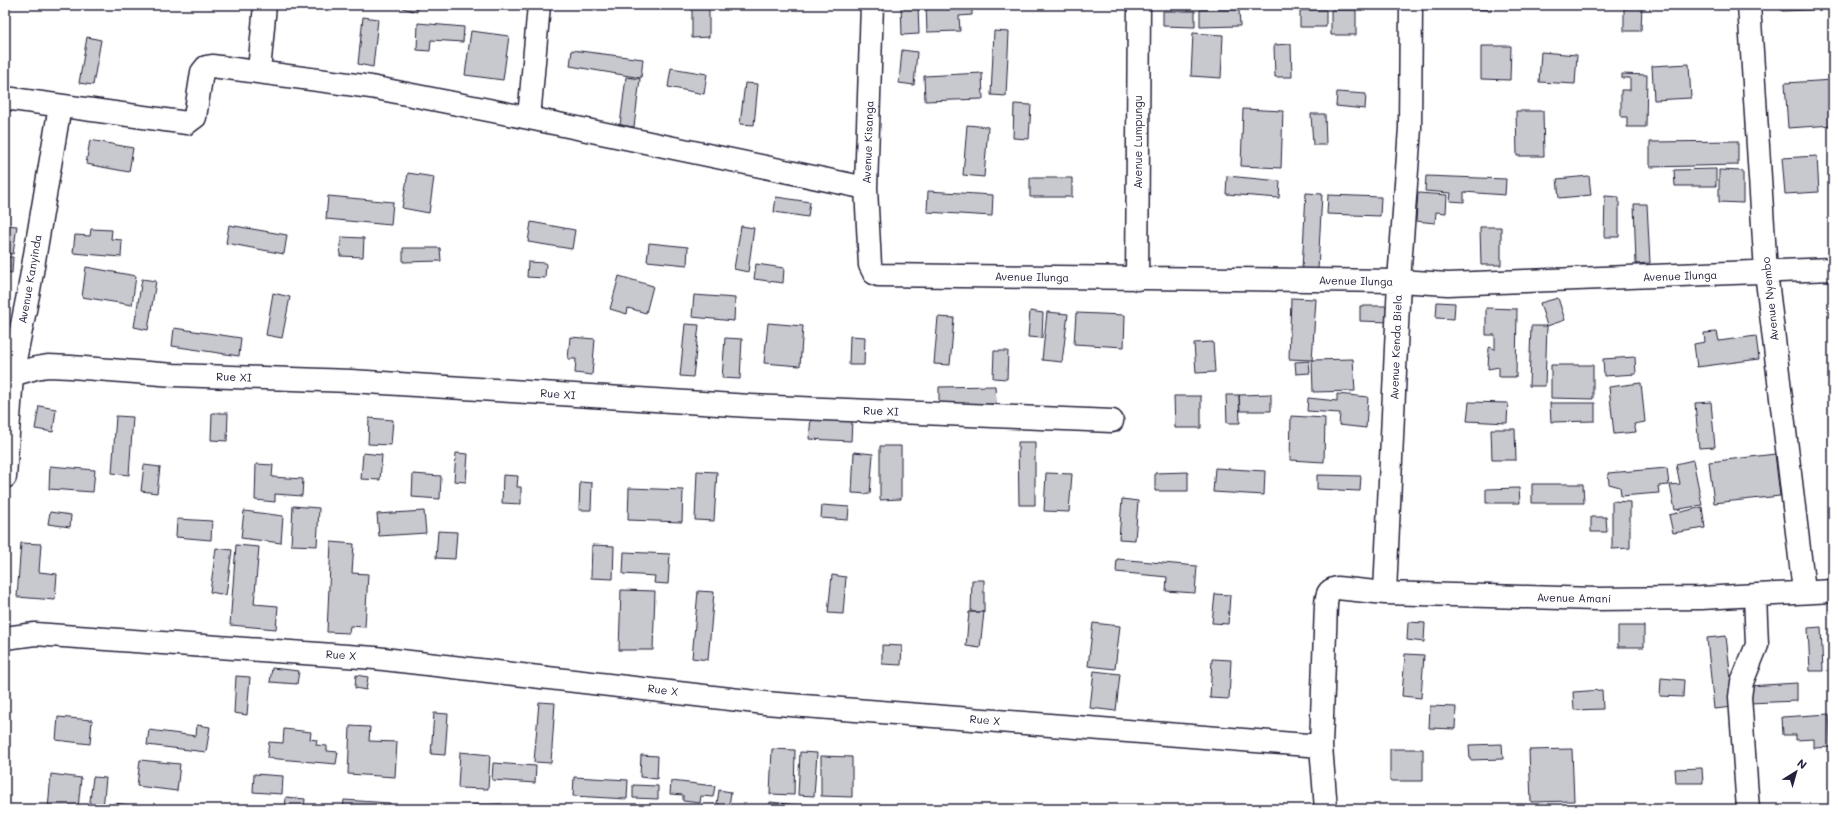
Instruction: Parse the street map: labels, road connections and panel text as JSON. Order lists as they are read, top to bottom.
{
  "streets": {
    "street": [
      "Avenue Kisanga",
      "Avenue Lumpungu",
      "Avenue Ilunga",
      "Avenue Kanyinda",
      "Avenue Nyembo",
      "Avenue Kenda Biela",
      "Rue XI",
      "Avenue Amani",
      "Rue X"
    ]
  },
  "crossings": [
    ["Avenue Kisanga", "Avenue Ilunga"],
    ["Avenue Lumpungu", "Avenue Ilunga"],
    ["Avenue Ilunga", "Avenue Nyembo"],
    ["Avenue Ilunga", "Avenue Kenda Biela"],
    ["Avenue Kanyinda", "Rue XI"],
    ["Avenue Nyembo", "Avenue Amani"],
    ["Avenue Kenda Biela", "Avenue Amani"],
    ["Avenue Amani", "Rue X"]
  ],
  "north": "top right"
}
